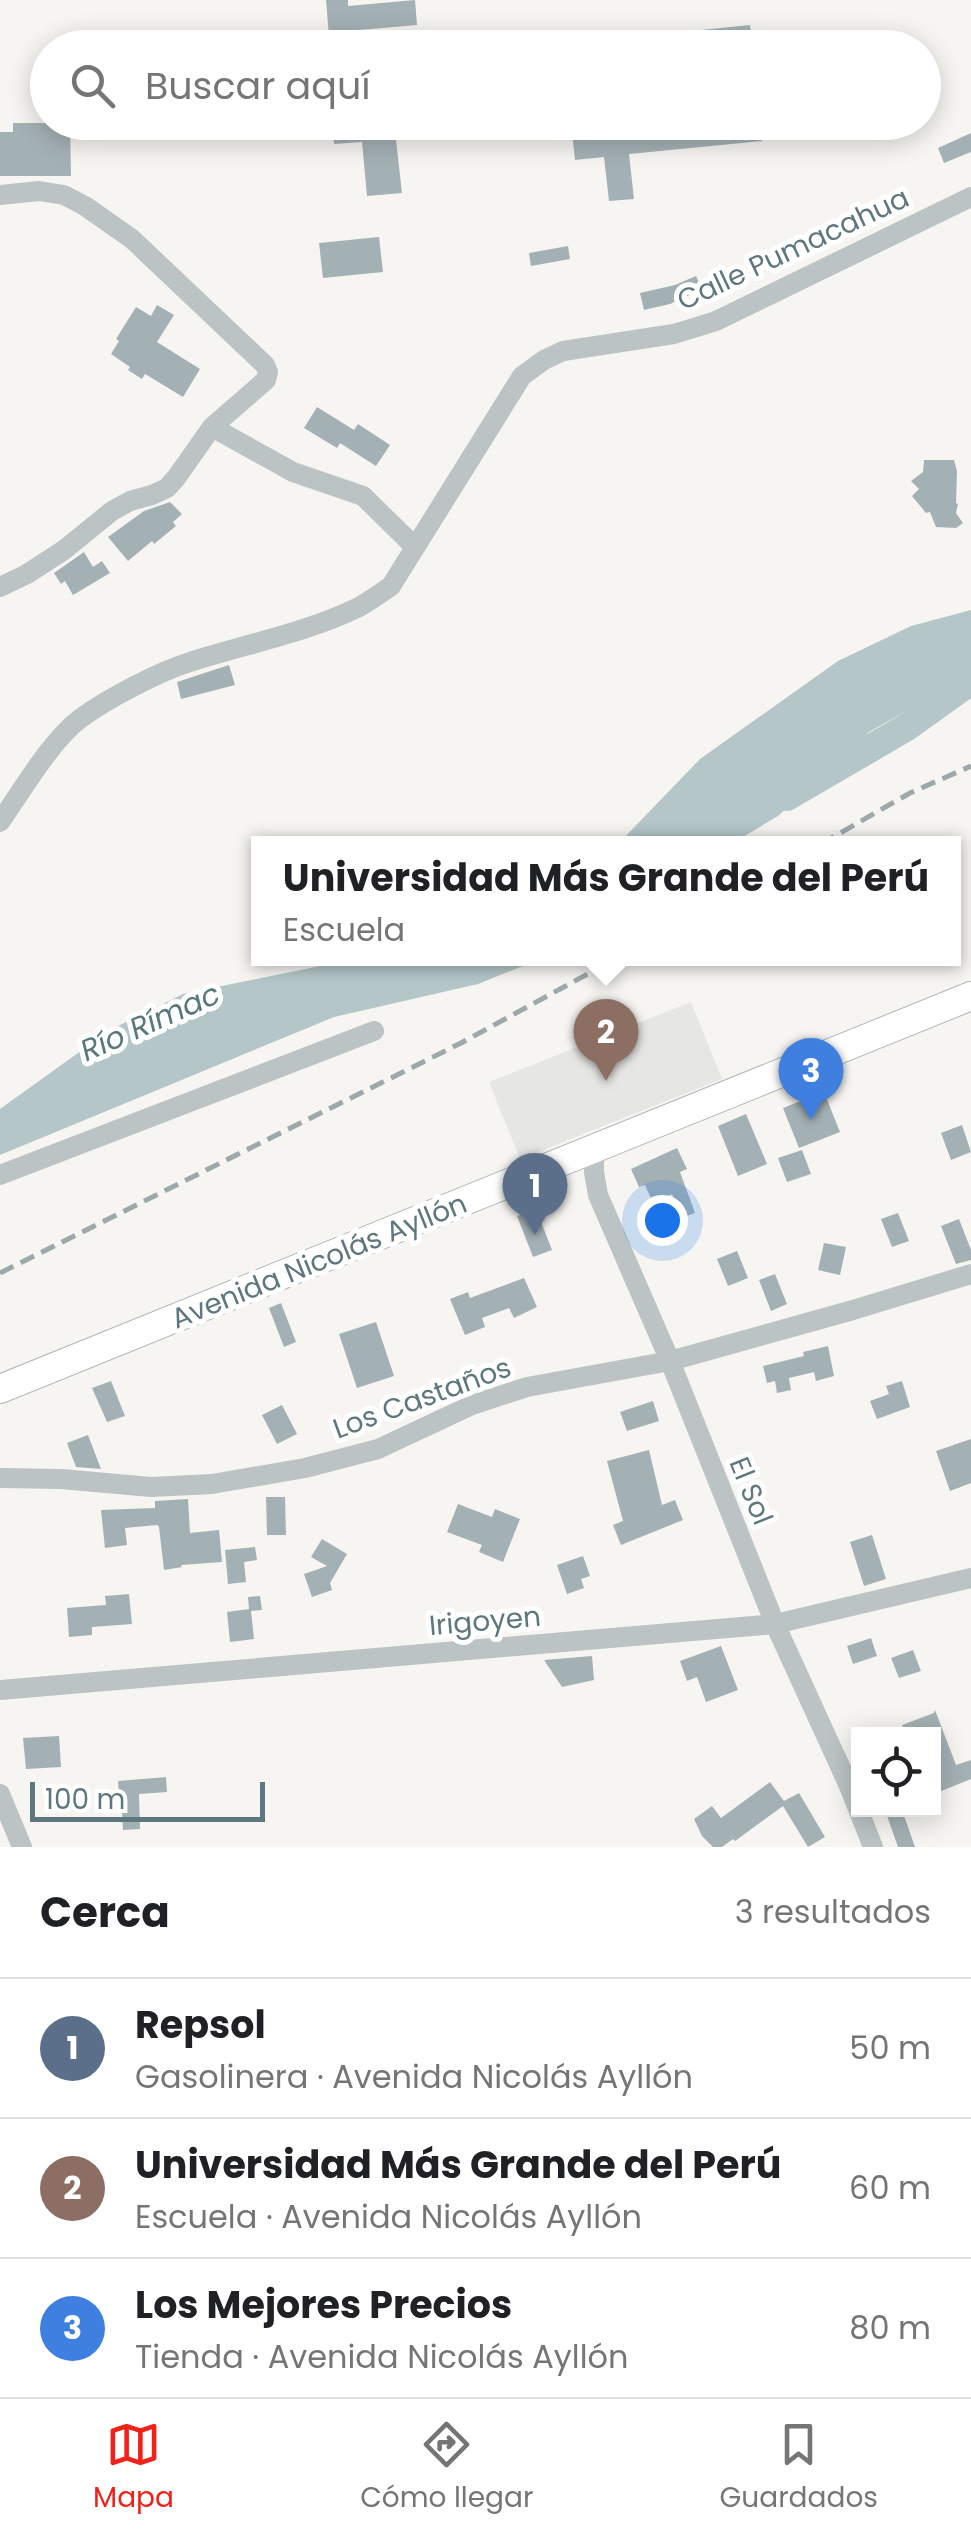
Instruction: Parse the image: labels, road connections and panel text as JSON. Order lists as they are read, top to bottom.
{
  "streets": {
    "highway": ["Avenida Nicolás Ayllón"],
    "street": [
      "Calle Pumacahua",
      "Los Castaños",
      "El Sol",
      "Irigoyen"
    ]
  },
  "crossings": [
    ["Avenida Nicolás Ayllón", "El Sol"],
    ["Los Castaños", "El Sol"],
    ["El Sol", "Irigoyen"]
  ],
  "water": ["Río Rímac"],
  "scale_bar": "100 m",
  "page": {
    "search": "Buscar aquí",
    "popup": ["Universidad Más Grande del Perú", "Escuela"],
    "pins": ["2", "3", "1"],
    "scale": "100 m",
    "heading": ["Cerca", "3 resultados"],
    "list": [
      {
        "mark": "1",
        "name": "Repsol",
        "note": "Gasolinera · Avenida Nicolás Ayllón",
        "value": "50 m"
      },
      {
        "mark": "2",
        "name": "Universidad Más Grande del Perú",
        "note": "Escuela · Avenida Nicolás Ayllón",
        "value": "60 m"
      },
      {
        "mark": "3",
        "name": "Los Mejores Precios",
        "note": "Tienda · Avenida Nicolás Ayllón",
        "value": "80 m"
      }
    ],
    "nav": ["Mapa", "Cómo llegar", "Guardados"]
  }
}
